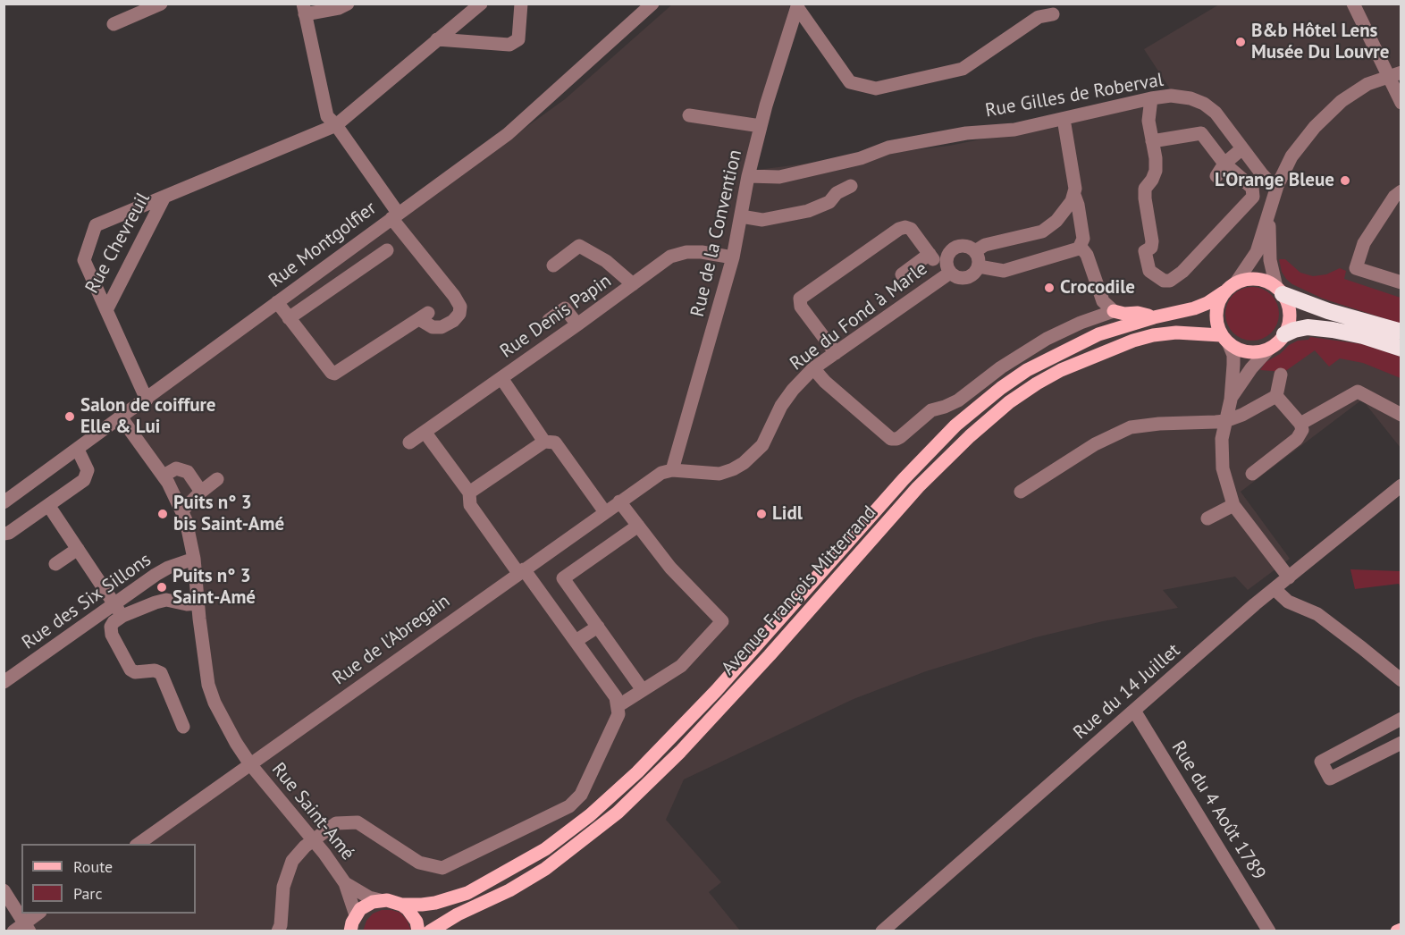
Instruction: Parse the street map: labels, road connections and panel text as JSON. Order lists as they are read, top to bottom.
{
  "streets": {
    "main road": ["Avenue François Mitterrand"],
    "street": [
      "Rue Gilles de Roberval",
      "Rue de la Convention",
      "Rue Chevreuil",
      "Rue Montgolfier",
      "Rue Denis Papin",
      "Rue du Fond à Marle",
      "Rue des Six Sillons",
      "Rue de l'Abregain",
      "Rue du 14 Juillet",
      "Rue du 4 Août 1789",
      "Rue Saint-Amé"
    ]
  },
  "crossings": [
    ["Rue Gilles de Roberval", "Rue de la Convention"],
    ["Rue de la Convention", "Rue Denis Papin"],
    ["Rue de la Convention", "Rue du Fond à Marle"],
    ["Rue de la Convention", "Rue de l'Abregain"],
    ["Rue Montgolfier", "Rue Saint-Amé"],
    ["Rue du Fond à Marle", "Rue de l'Abregain"],
    ["Rue des Six Sillons", "Rue Saint-Amé"],
    ["Rue de l'Abregain", "Rue Saint-Amé"],
    ["Rue du 14 Juillet", "Rue du 4 Août 1789"]
  ],
  "places": [
    "B&b Hôtel Lens Musée Du Louvre",
    "L'Orange Bleue",
    "Crocodile",
    "Salon de coiffure Elle & Lui",
    "Puits n° 3 bis Saint-Amé",
    "Lidl",
    "Puits n° 3 Saint-Amé"
  ],
  "legend": ["Route", "Parc"]
}
